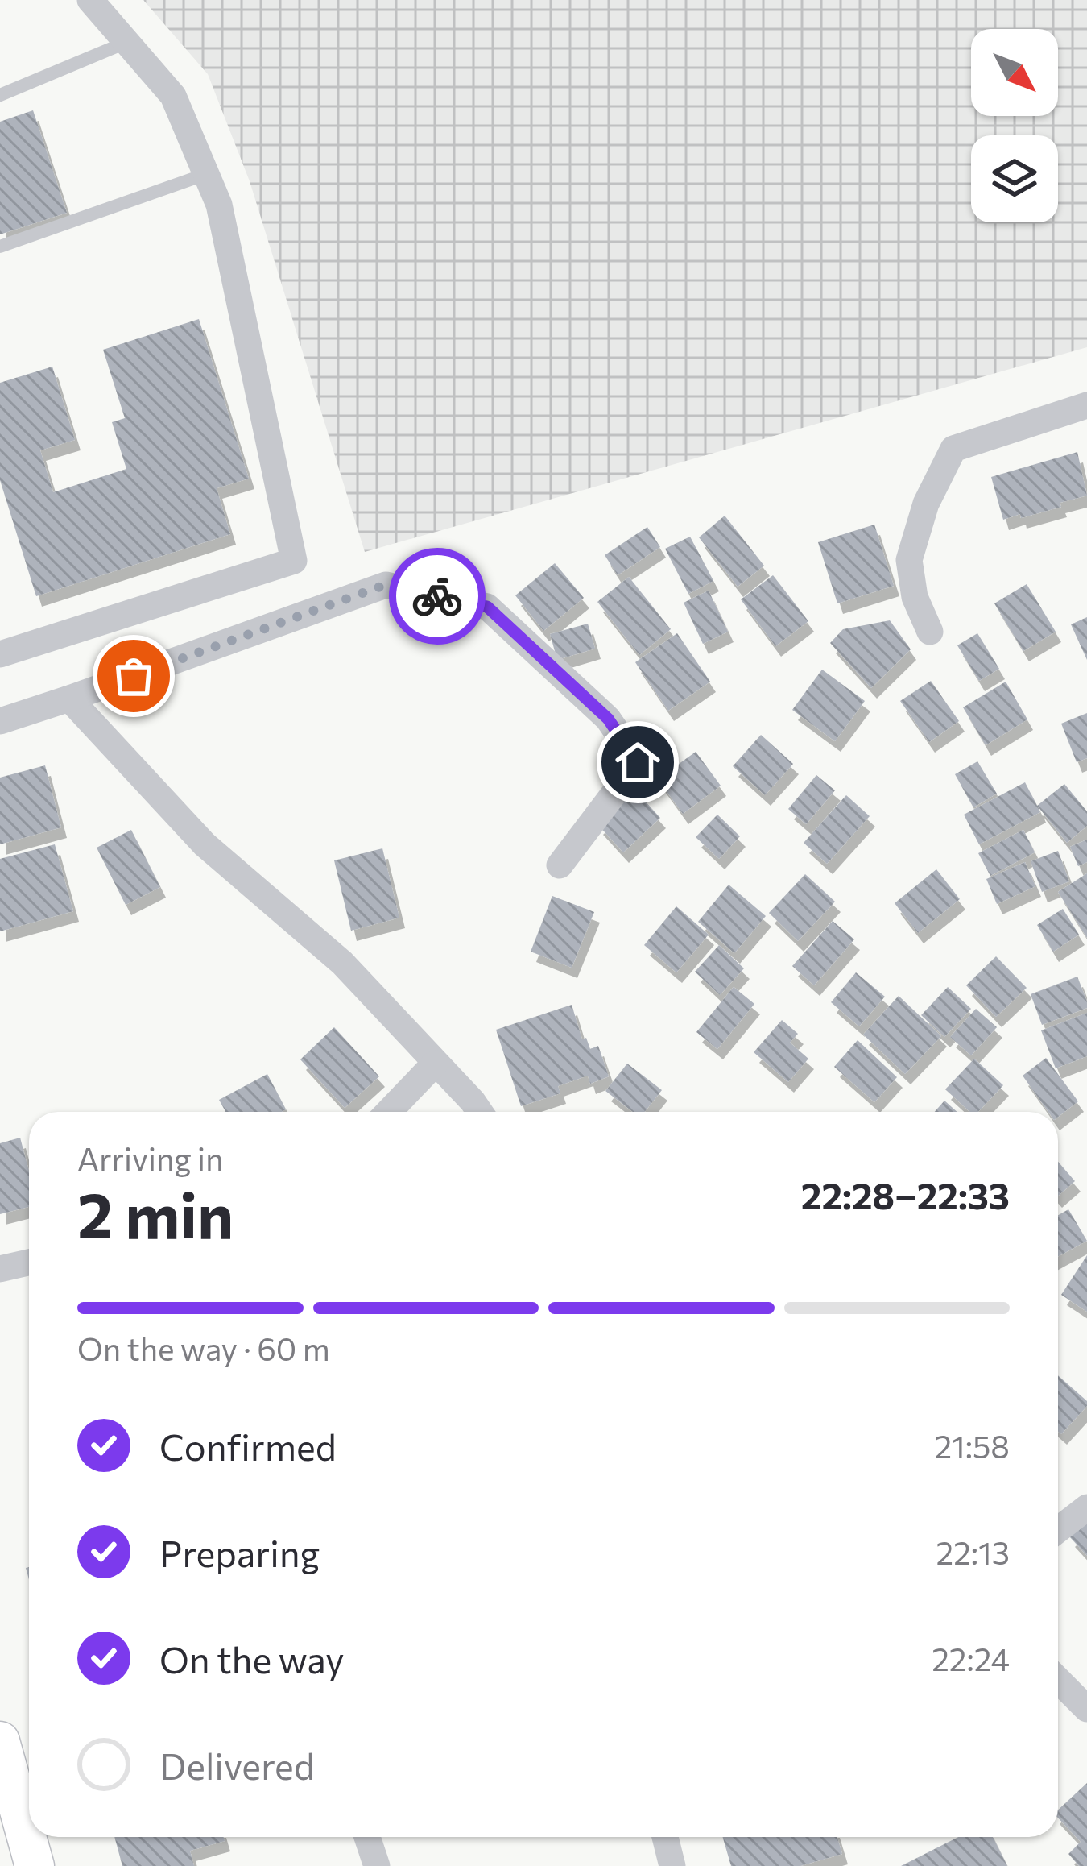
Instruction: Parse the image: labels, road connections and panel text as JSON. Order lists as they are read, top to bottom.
{
  "north": "bottom right",
  "page": {
    "heading": ["2 min", "Arriving in", "22:28–22:33"],
    "bar": "On the way · 60 m",
    "list": [
      ["Confirmed", "21:58"],
      ["Preparing", "22:13"],
      ["On the way", "22:24"],
      "Delivered"
    ]
  }
}
